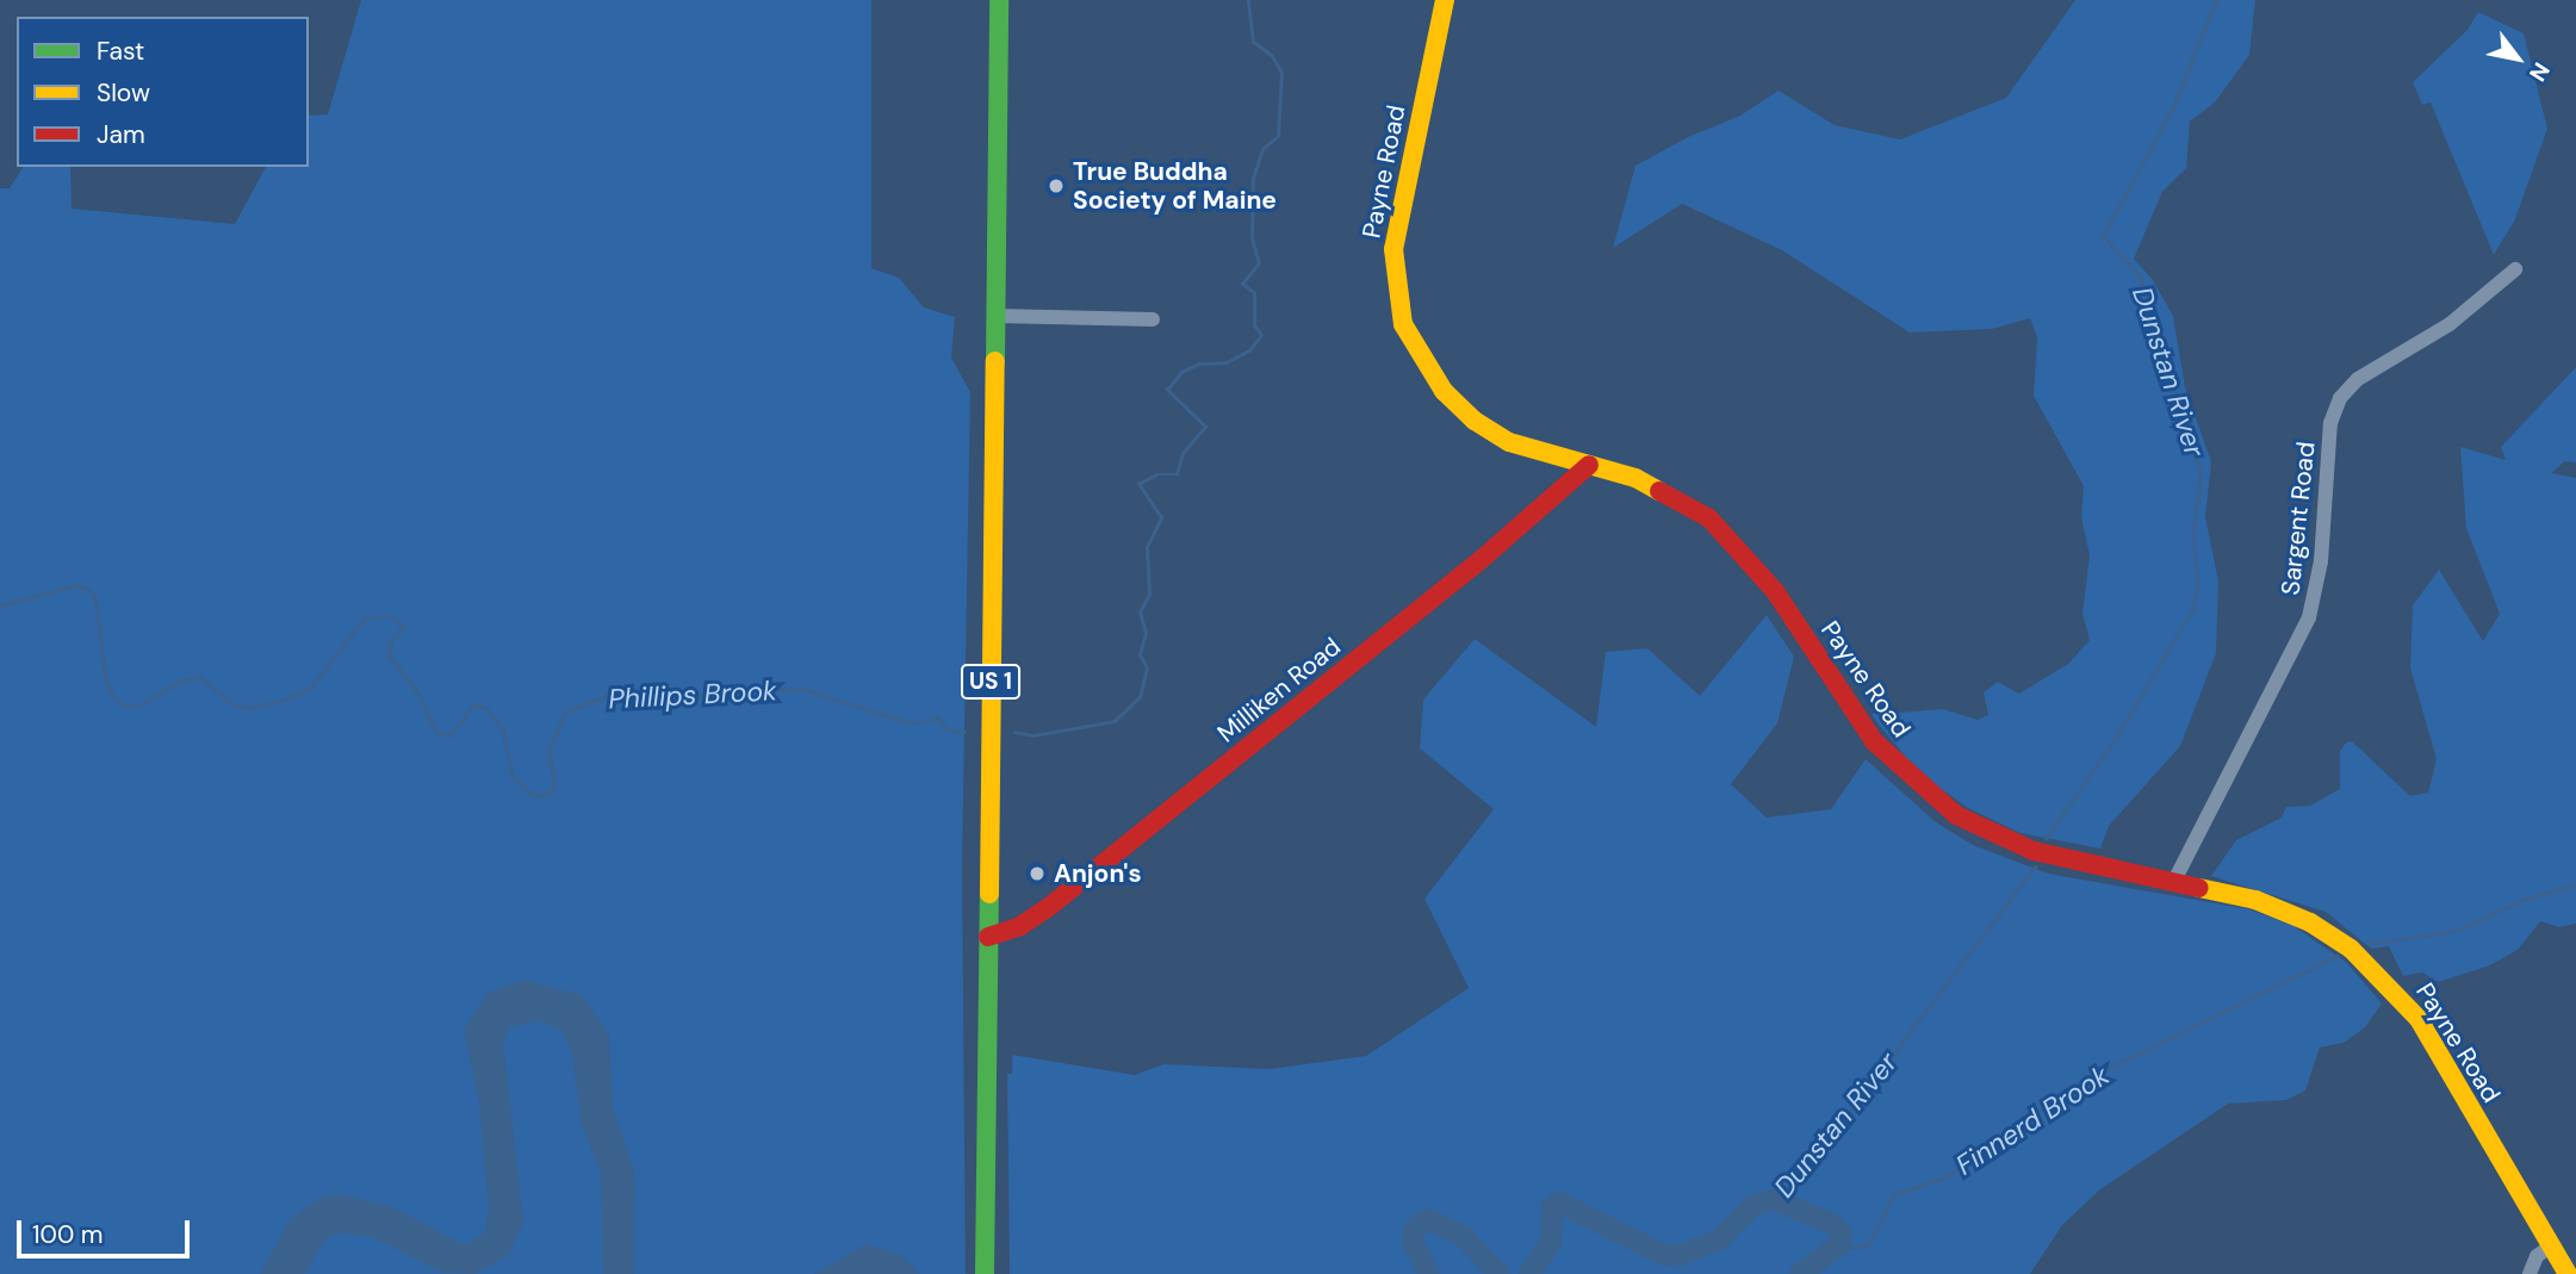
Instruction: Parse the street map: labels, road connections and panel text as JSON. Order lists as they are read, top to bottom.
{
  "streets": {
    "main road": ["Payne Road", "US 1", "Milliken Road"],
    "street": ["Sargent Road"]
  },
  "crossings": [
    ["Payne Road", "Sargent Road"],
    ["Payne Road", "Milliken Road"],
    ["US 1", "Milliken Road"]
  ],
  "water": ["Dunstan River", "Phillips Brook", "Finnerd Brook"],
  "places": ["True Buddha Society of Maine", "Anjon's"],
  "legend": ["Fast", "Slow", "Jam"],
  "scale_bar": "100 m",
  "north": "bottom right"
}
